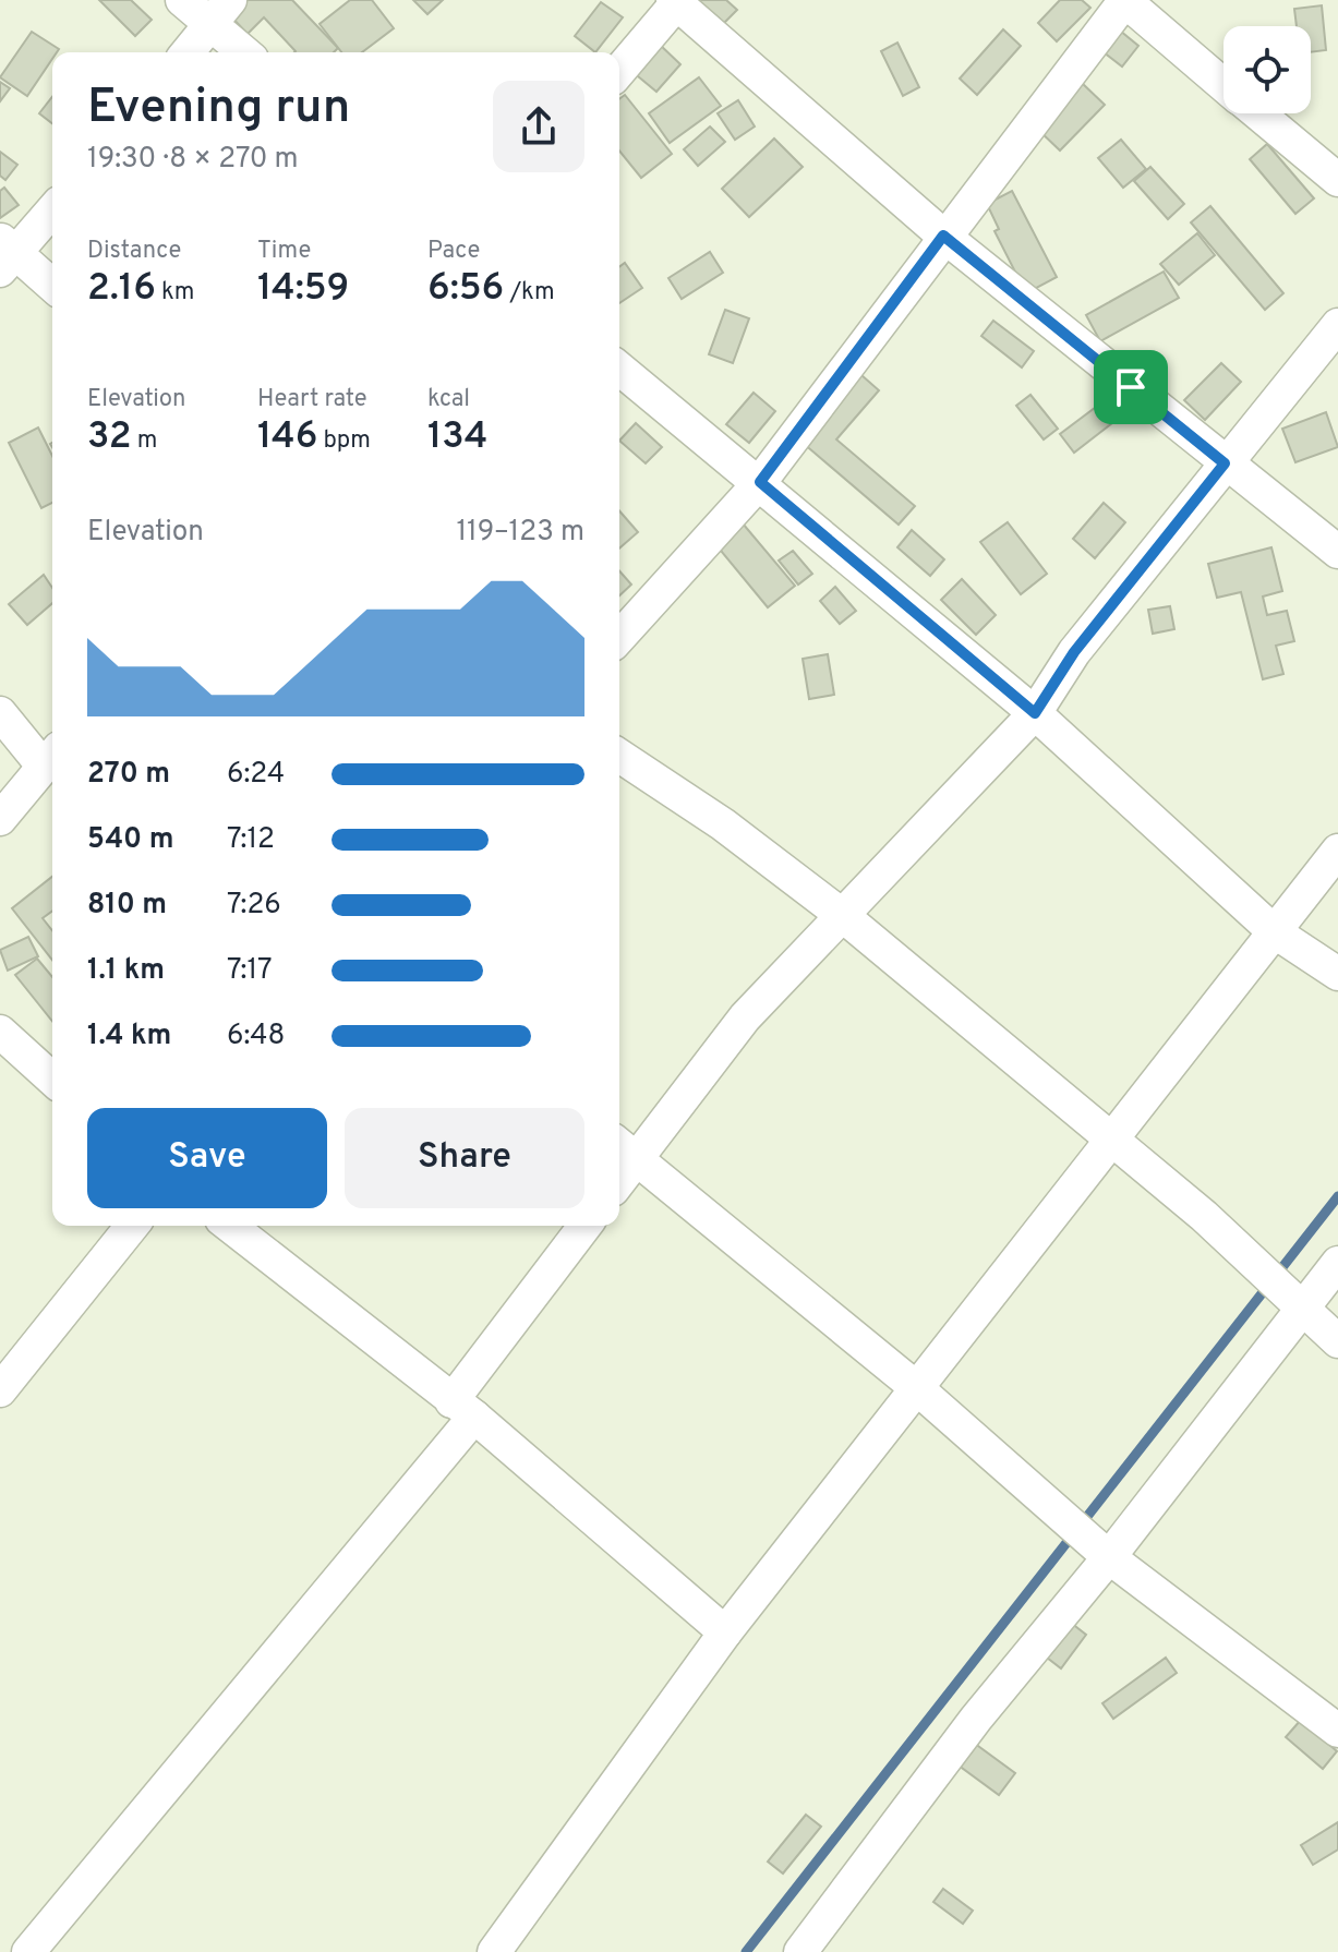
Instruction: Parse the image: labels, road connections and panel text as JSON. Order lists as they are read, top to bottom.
{
  "page": {
    "heading": ["Evening run", "19:30 · 8 × 270 m"],
    "stats": [
      ["Distance", "2.16 km"],
      ["Time", "14:59"],
      ["Pace", "6:56 /km"],
      ["Elevation", "32 m"],
      ["Heart rate", "146 bpm"],
      ["kcal", "134"]
    ],
    "chart": ["Elevation", "119–123 m"],
    "list": [
      {
        "name": "270 m",
        "note": "6:24"
      },
      {
        "name": "540 m",
        "note": "7:12"
      },
      {
        "name": "810 m",
        "note": "7:26"
      },
      {
        "name": "1.1 km",
        "note": "7:17"
      },
      {
        "name": "1.4 km",
        "note": "6:48"
      }
    ],
    "buttons": ["Save", "Share"]
  }
}
